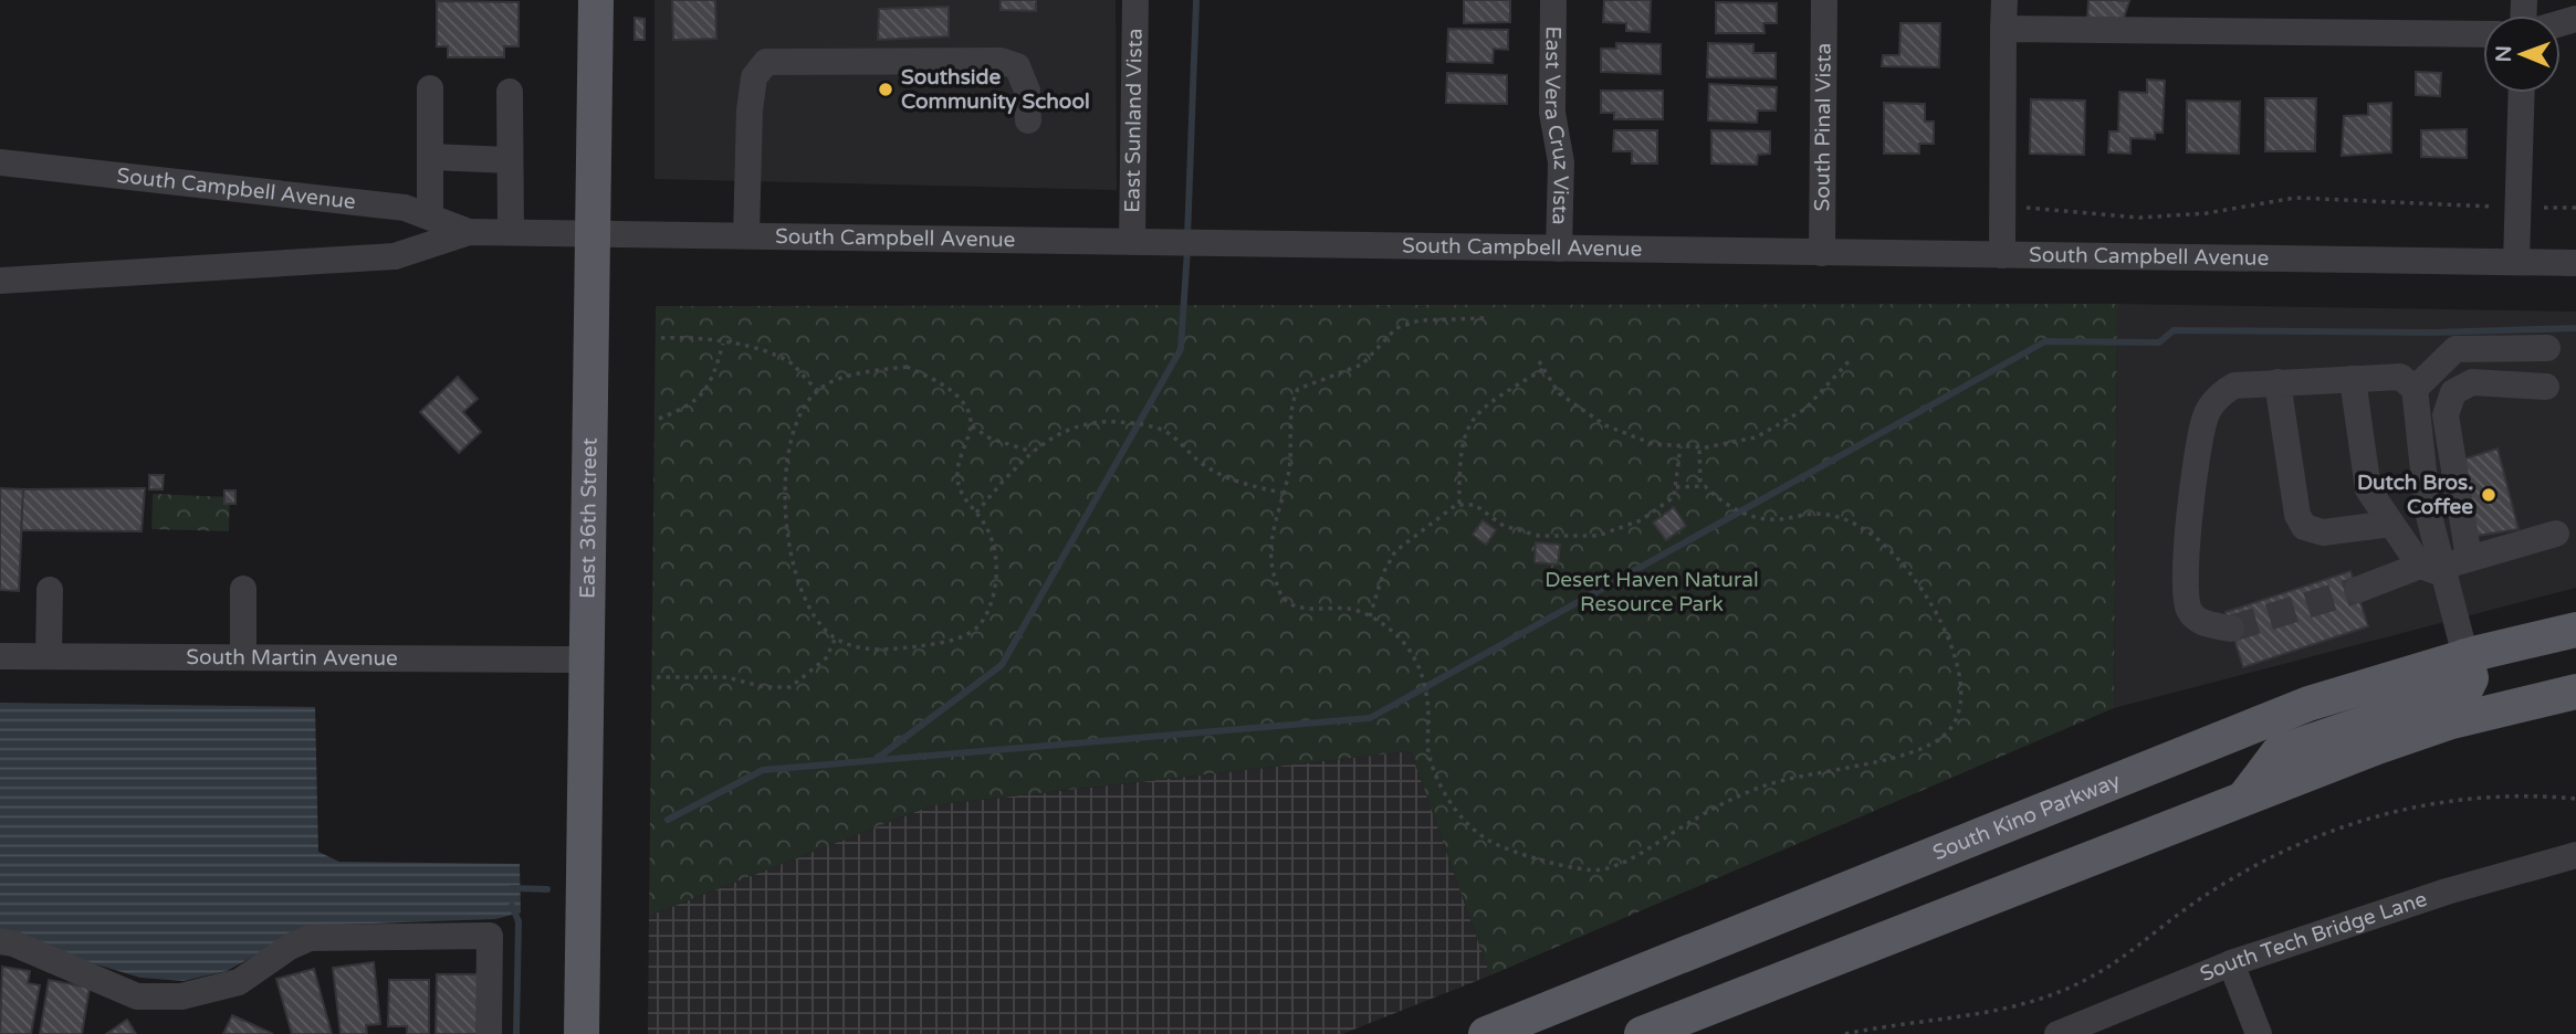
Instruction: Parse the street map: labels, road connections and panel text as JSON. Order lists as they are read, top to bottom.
{
  "streets": {
    "main road": ["East 36th Street", "South Kino Parkway"],
    "street": [
      "East Sunland Vista",
      "East Vera Cruz Vista",
      "South Pinal Vista",
      "South Campbell Avenue",
      "South Martin Avenue",
      "South Tech Bridge Lane"
    ]
  },
  "crossings": [
    ["East Sunland Vista", "South Campbell Avenue"],
    ["East Vera Cruz Vista", "South Campbell Avenue"],
    ["South Pinal Vista", "South Campbell Avenue"],
    ["South Campbell Avenue", "East 36th Street"],
    ["East 36th Street", "South Martin Avenue"]
  ],
  "parks": ["Desert Haven Natural Resource Park"],
  "places": ["Southside Community School", "Dutch Bros. Coffee"],
  "north": "left"
}
